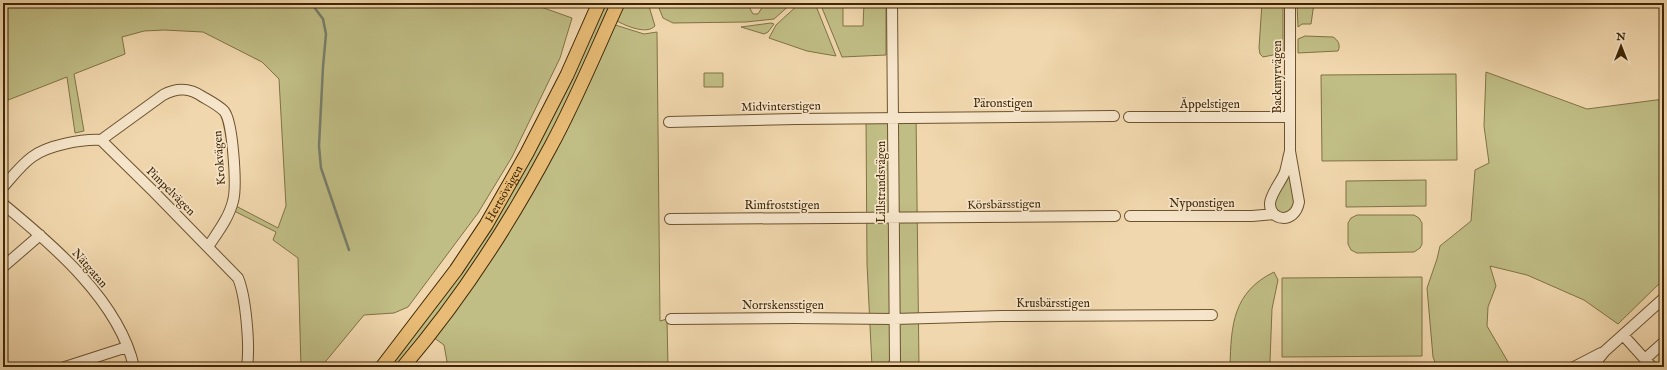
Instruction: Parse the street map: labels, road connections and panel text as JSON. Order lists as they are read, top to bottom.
{
  "streets": {
    "main road": ["Hertsövägen"],
    "street": [
      "Backmyrvägen",
      "Päronstigen",
      "Äppelstigen",
      "Midvinterstigen",
      "Krokvägen",
      "Lillstrandsvägen",
      "Pimpelvägen",
      "Nyponstigen",
      "Körsbärsstigen",
      "Rimfroststigen",
      "Nätgatan",
      "Krusbärsstigen",
      "Norrskensstigen"
    ]
  },
  "crossings": [
    ["Backmyrvägen", "Äppelstigen"],
    ["Backmyrvägen", "Nyponstigen"],
    ["Päronstigen", "Midvinterstigen"],
    ["Päronstigen", "Lillstrandsvägen"],
    ["Midvinterstigen", "Lillstrandsvägen"],
    ["Krokvägen", "Pimpelvägen"],
    ["Lillstrandsvägen", "Körsbärsstigen"],
    ["Lillstrandsvägen", "Rimfroststigen"],
    ["Lillstrandsvägen", "Krusbärsstigen"],
    ["Lillstrandsvägen", "Norrskensstigen"],
    ["Körsbärsstigen", "Rimfroststigen"],
    ["Krusbärsstigen", "Norrskensstigen"]
  ],
  "north": "top"
}
